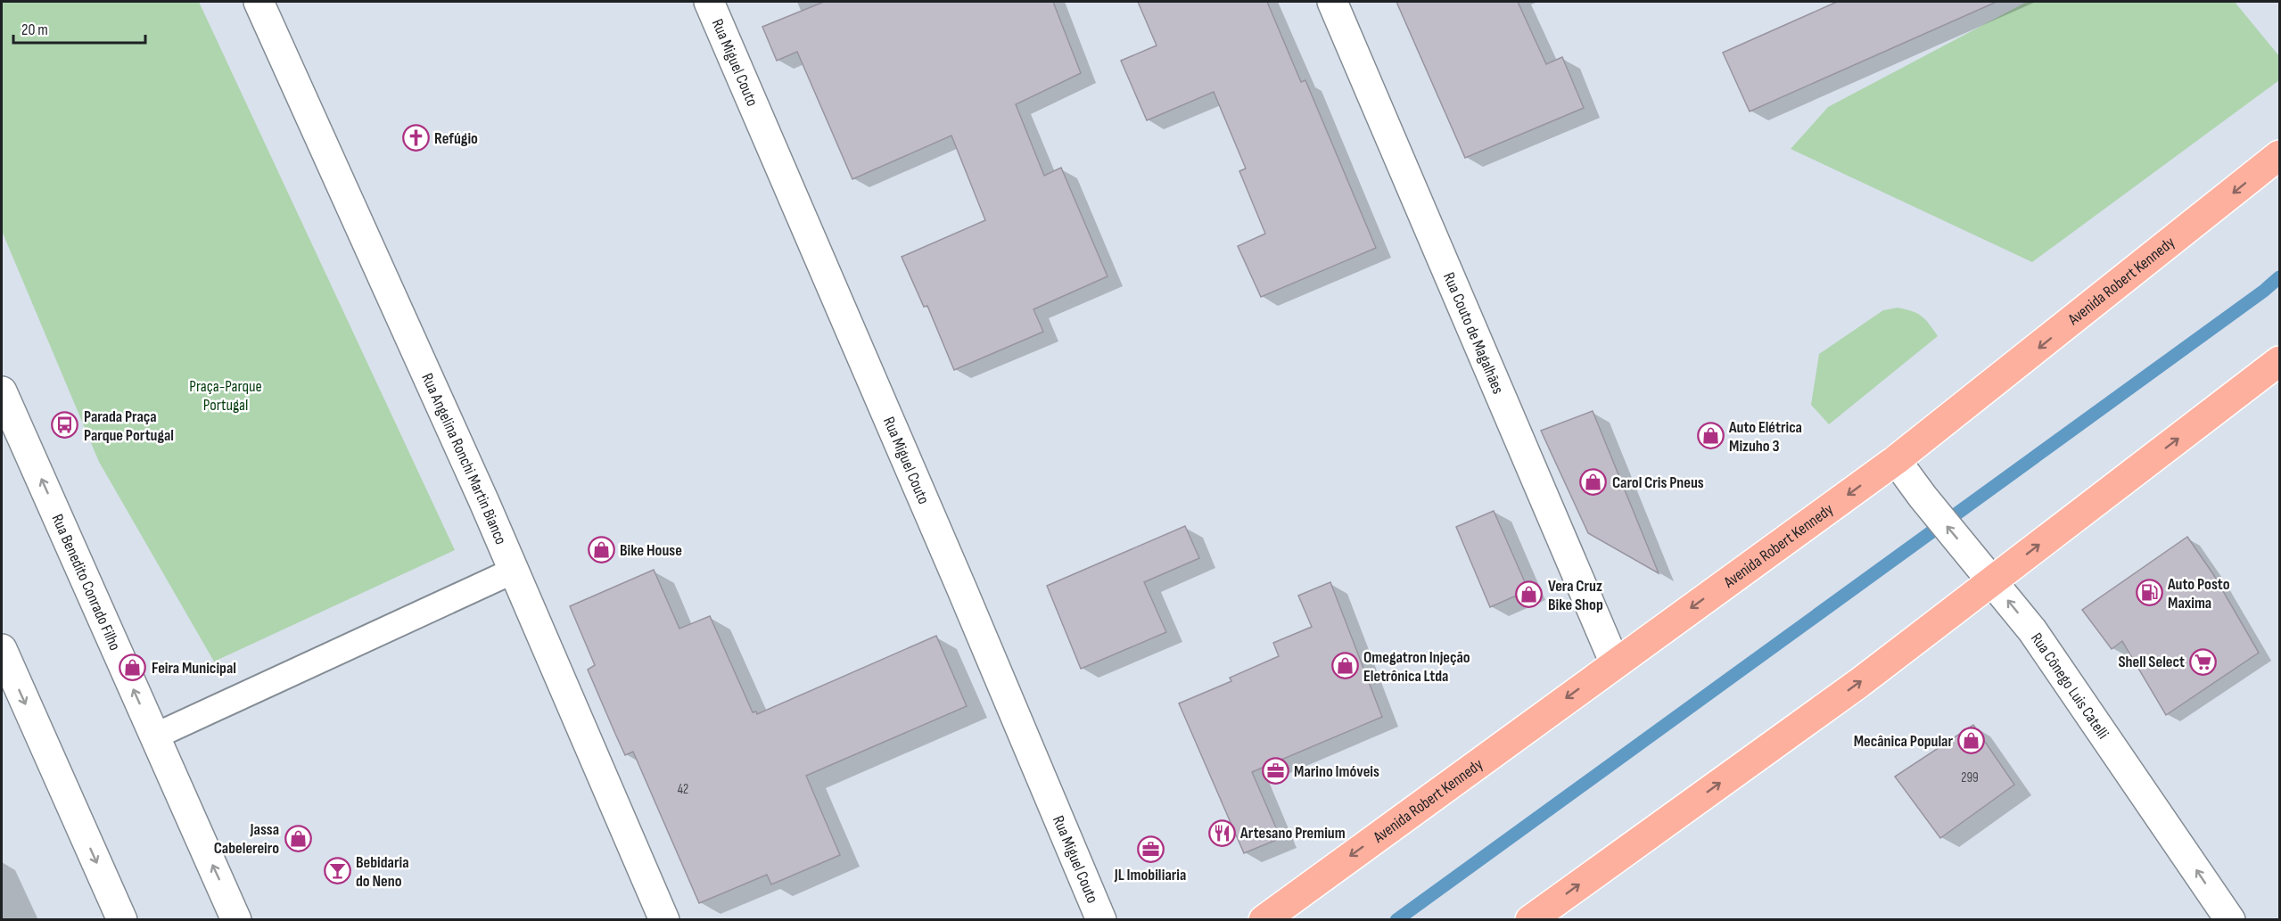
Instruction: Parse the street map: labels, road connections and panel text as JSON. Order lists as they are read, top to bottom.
{
  "streets": {
    "main road": ["Avenida Robert Kennedy"],
    "street": [
      "Rua Miguel Couto",
      "Rua Couto de Magalhães",
      "Rua Angelina Ronchi Martin Bianco",
      "Rua Benedito Conrado Filho",
      "Rua Cônego Luis Catelli"
    ]
  },
  "crossings": [
    ["Avenida Robert Kennedy", "Rua Couto de Magalhães"],
    ["Avenida Robert Kennedy", "Rua Cônego Luis Catelli"]
  ],
  "one_way": ["Rua Cônego Luis Catelli"],
  "parks": ["Praça-Parque Portugal"],
  "places": {
    "church": ["Refúgio"],
    "bus stop": ["Parada Praça Parque Portugal"],
    "shop": [
      "Auto Elétrica Mizuho 3",
      "Carol Cris Pneus",
      "Bike House",
      "Vera Cruz Bike Shop",
      "Omegatron Injeção Eletrônica Ltda",
      "Feira Municipal",
      "Mecânica Popular",
      "Jassa Cabelereiro"
    ],
    "fuel station": ["Auto Posto Maxima"],
    "supermarket": ["Shell Select"],
    "office": ["Marino Imóveis", "JL Imobiliaria"],
    "restaurant": ["Artesano Premium"],
    "bar": ["Bebidaria do Neno"]
  },
  "house_numbers": ["299", "42"],
  "scale_bar": "20 m"
}
